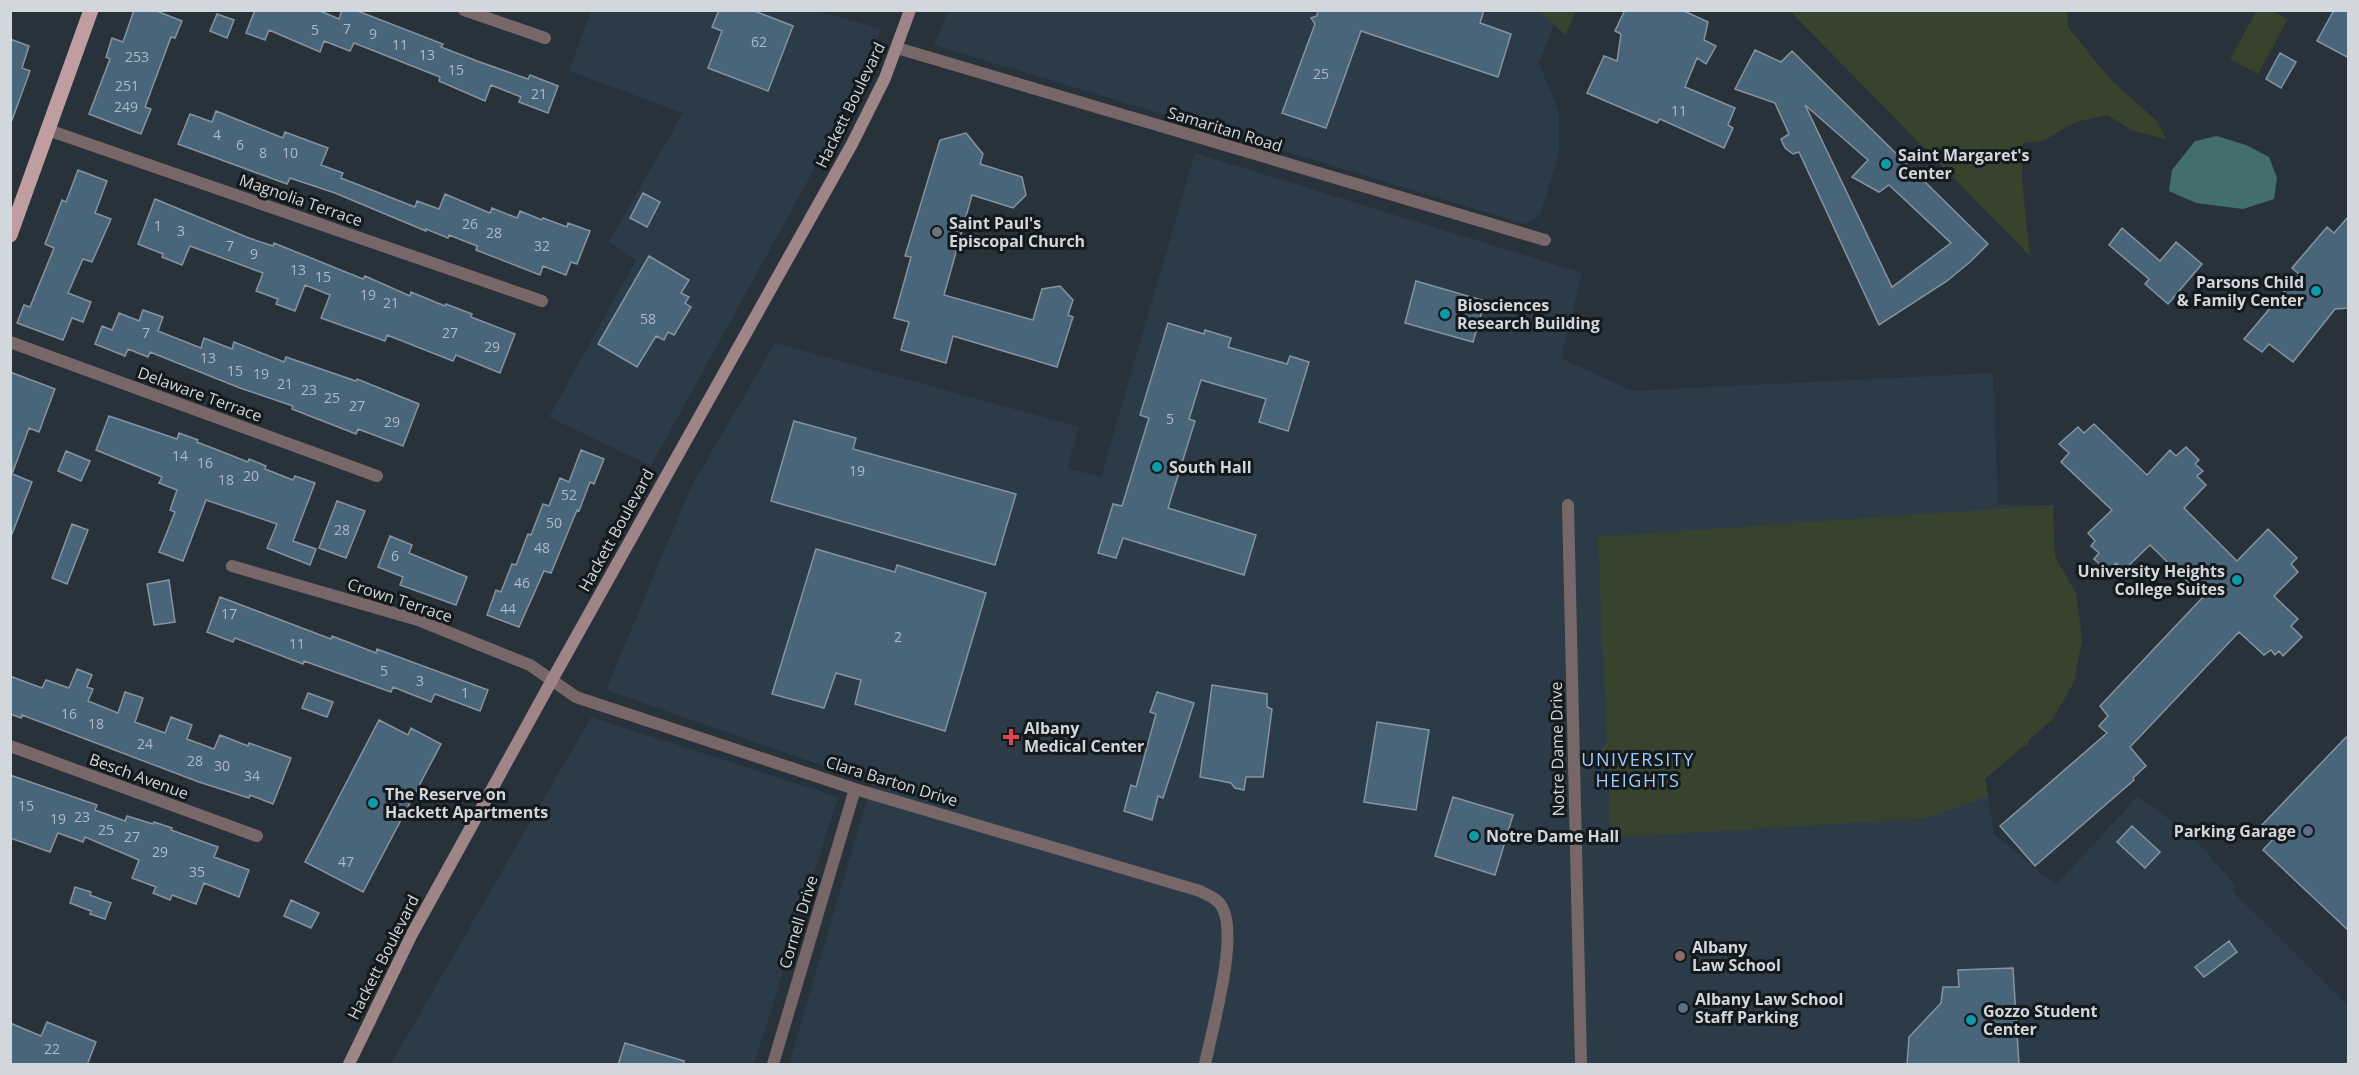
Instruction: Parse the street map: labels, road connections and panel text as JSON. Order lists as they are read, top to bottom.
{
  "streets": {
    "street": [
      "Hackett Boulevard",
      "Samaritan Road",
      "Magnolia Terrace",
      "Delaware Terrace",
      "Crown Terrace",
      "Notre Dame Drive",
      "Besch Avenue",
      "Clara Barton Drive",
      "Cornell Drive"
    ]
  },
  "crossings": [
    ["Hackett Boulevard", "Samaritan Road"],
    ["Hackett Boulevard", "Crown Terrace"],
    ["Hackett Boulevard", "Clara Barton Drive"],
    ["Crown Terrace", "Clara Barton Drive"],
    ["Clara Barton Drive", "Cornell Drive"]
  ],
  "districts": ["UNIVERSITY HEIGHTS"],
  "places": {
    "other": [
      "Saint Margaret's Center",
      "Saint Paul's Episcopal Church",
      "Parsons Child & Family Center",
      "Biosciences Research Building",
      "South Hall",
      "University Heights College Suites",
      "The Reserve on Hackett Apartments",
      "Parking Garage",
      "Notre Dame Hall",
      "Albany Law School",
      "Albany Law School Staff Parking",
      "Gozzo Student Center"
    ],
    "health": ["Albany Medical Center"]
  },
  "house_numbers": [
    "7",
    "5",
    "9",
    "62",
    "11",
    "13",
    "253",
    "15",
    "25",
    "251",
    "21",
    "249",
    "11",
    "4",
    "6",
    "8",
    "10",
    "26",
    "1",
    "3",
    "28",
    "7",
    "32",
    "9",
    "13",
    "15",
    "19",
    "21",
    "58",
    "7",
    "27",
    "29",
    "13",
    "15",
    "19",
    "21",
    "23",
    "25",
    "27",
    "5",
    "29",
    "14",
    "16",
    "19",
    "20",
    "18",
    "52",
    "50",
    "28",
    "48",
    "6",
    "46",
    "44",
    "17",
    "2",
    "11",
    "5",
    "3",
    "1",
    "16",
    "18",
    "24",
    "28",
    "30",
    "34",
    "15",
    "23",
    "19",
    "25",
    "27",
    "29",
    "47",
    "35",
    "22"
  ]
}
